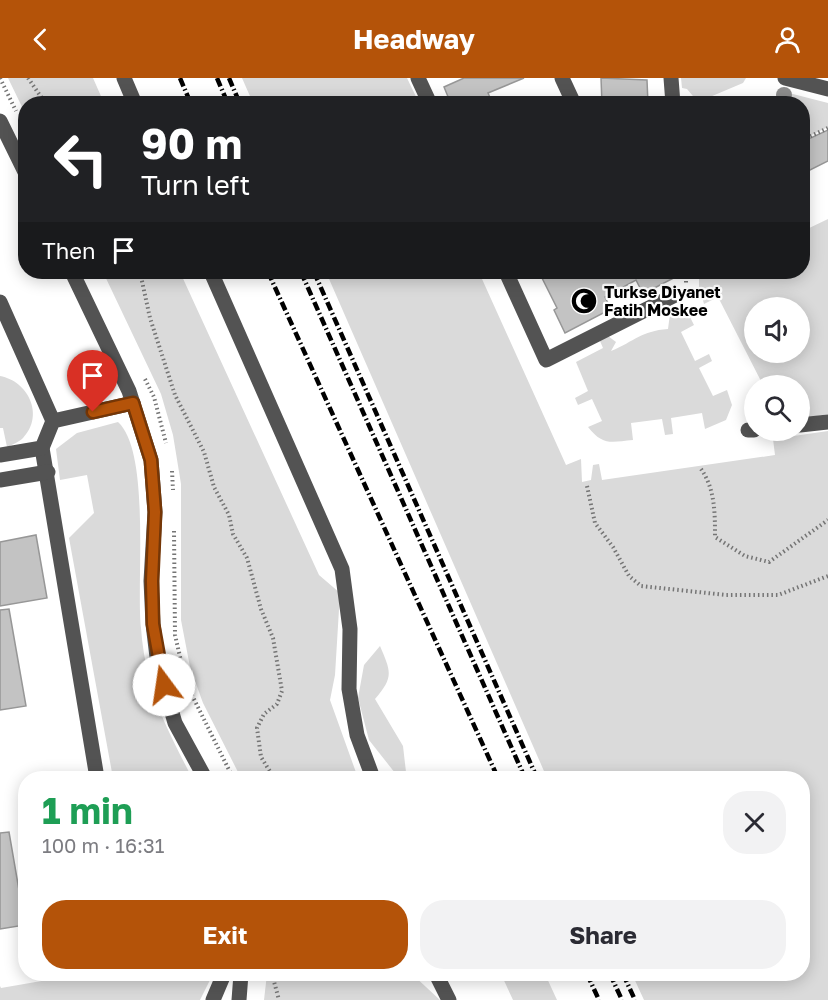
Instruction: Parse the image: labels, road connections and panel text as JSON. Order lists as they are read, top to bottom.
{
  "places": {
    "mosque": ["Turkse Diyanet Fatih Moskee"]
  },
  "page": {
    "header": "Headway",
    "turn": ["90 m", "Turn left"],
    "then": "Then",
    "heading": ["1 min", "100 m · 16:31"],
    "buttons": ["Exit", "Share"]
  }
}
